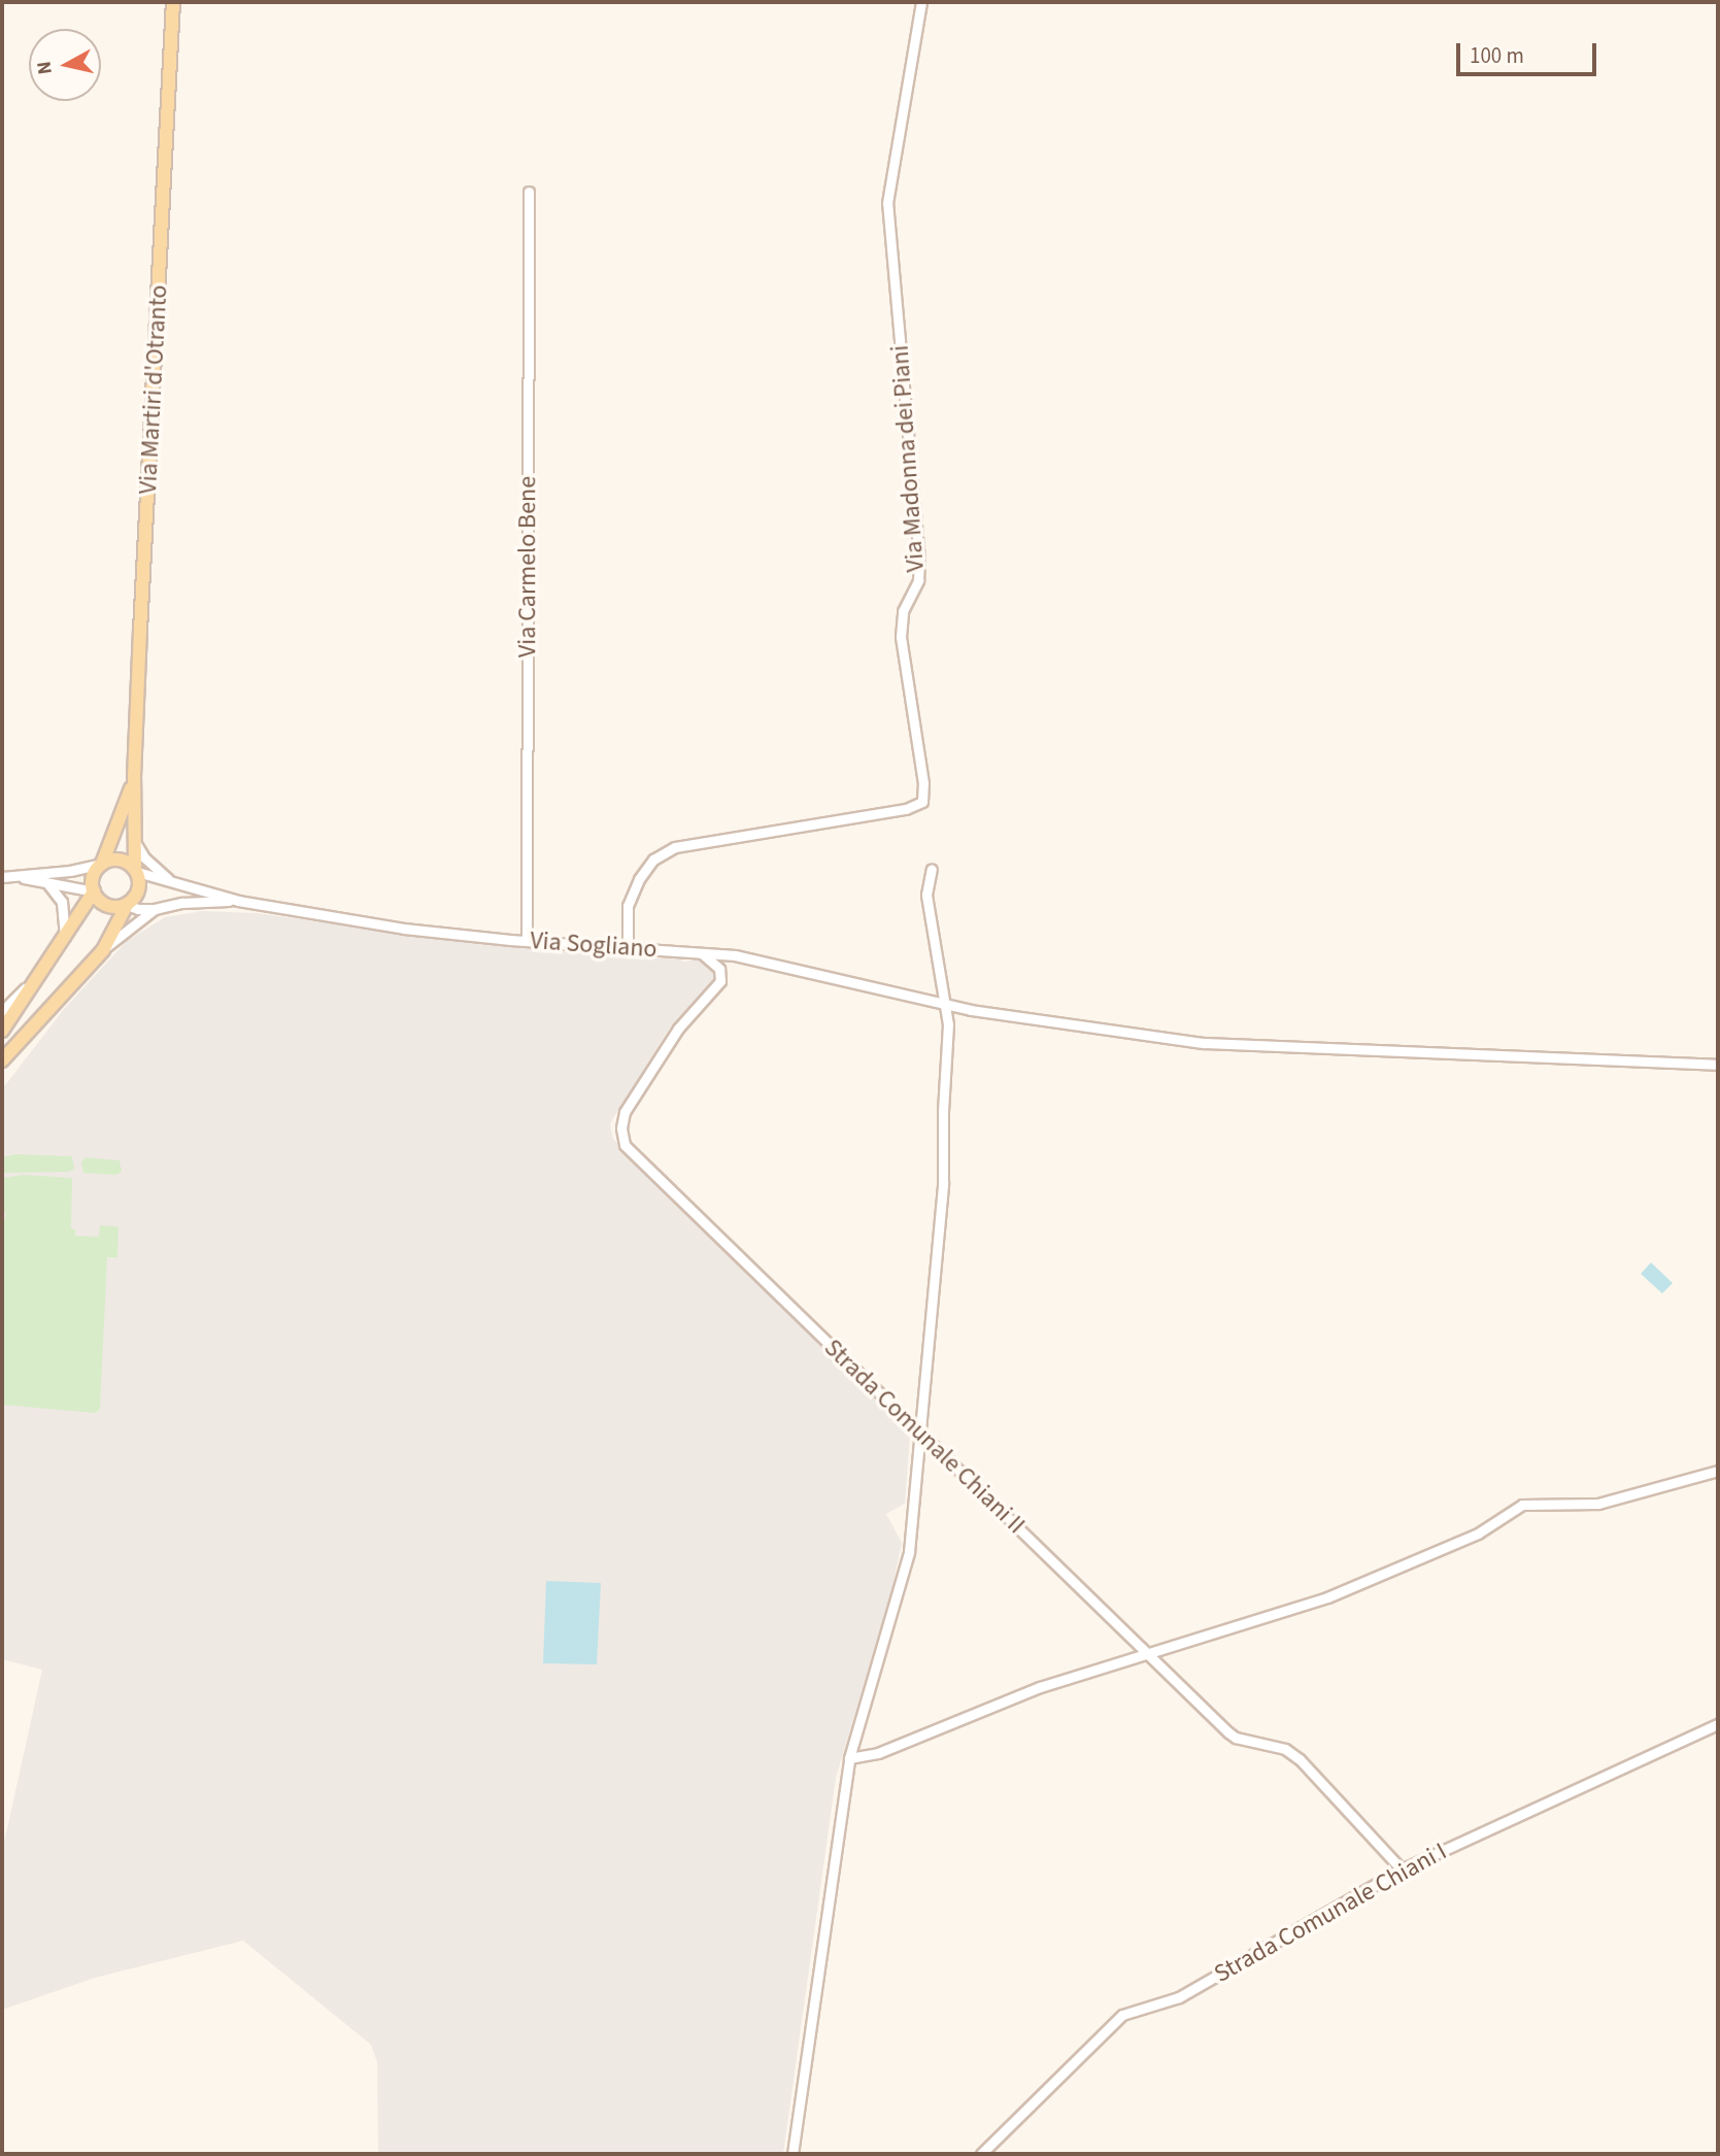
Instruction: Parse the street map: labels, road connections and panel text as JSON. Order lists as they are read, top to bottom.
{
  "streets": {
    "main road": ["Via Martiri d'Otranto", "Via Sogliano"],
    "street": [
      "Via Madonna dei Piani",
      "Via Carmelo Bene",
      "Strada Comunale Chiani II",
      "Strada Comunale Chiani I"
    ]
  },
  "crossings": [
    ["Via Martiri d'Otranto", "Via Sogliano"],
    ["Via Madonna dei Piani", "Via Sogliano"],
    ["Via Carmelo Bene", "Via Sogliano"],
    ["Via Sogliano", "Strada Comunale Chiani II"],
    ["Strada Comunale Chiani II", "Strada Comunale Chiani I"]
  ],
  "scale_bar": "100 m",
  "north": "left"
}
